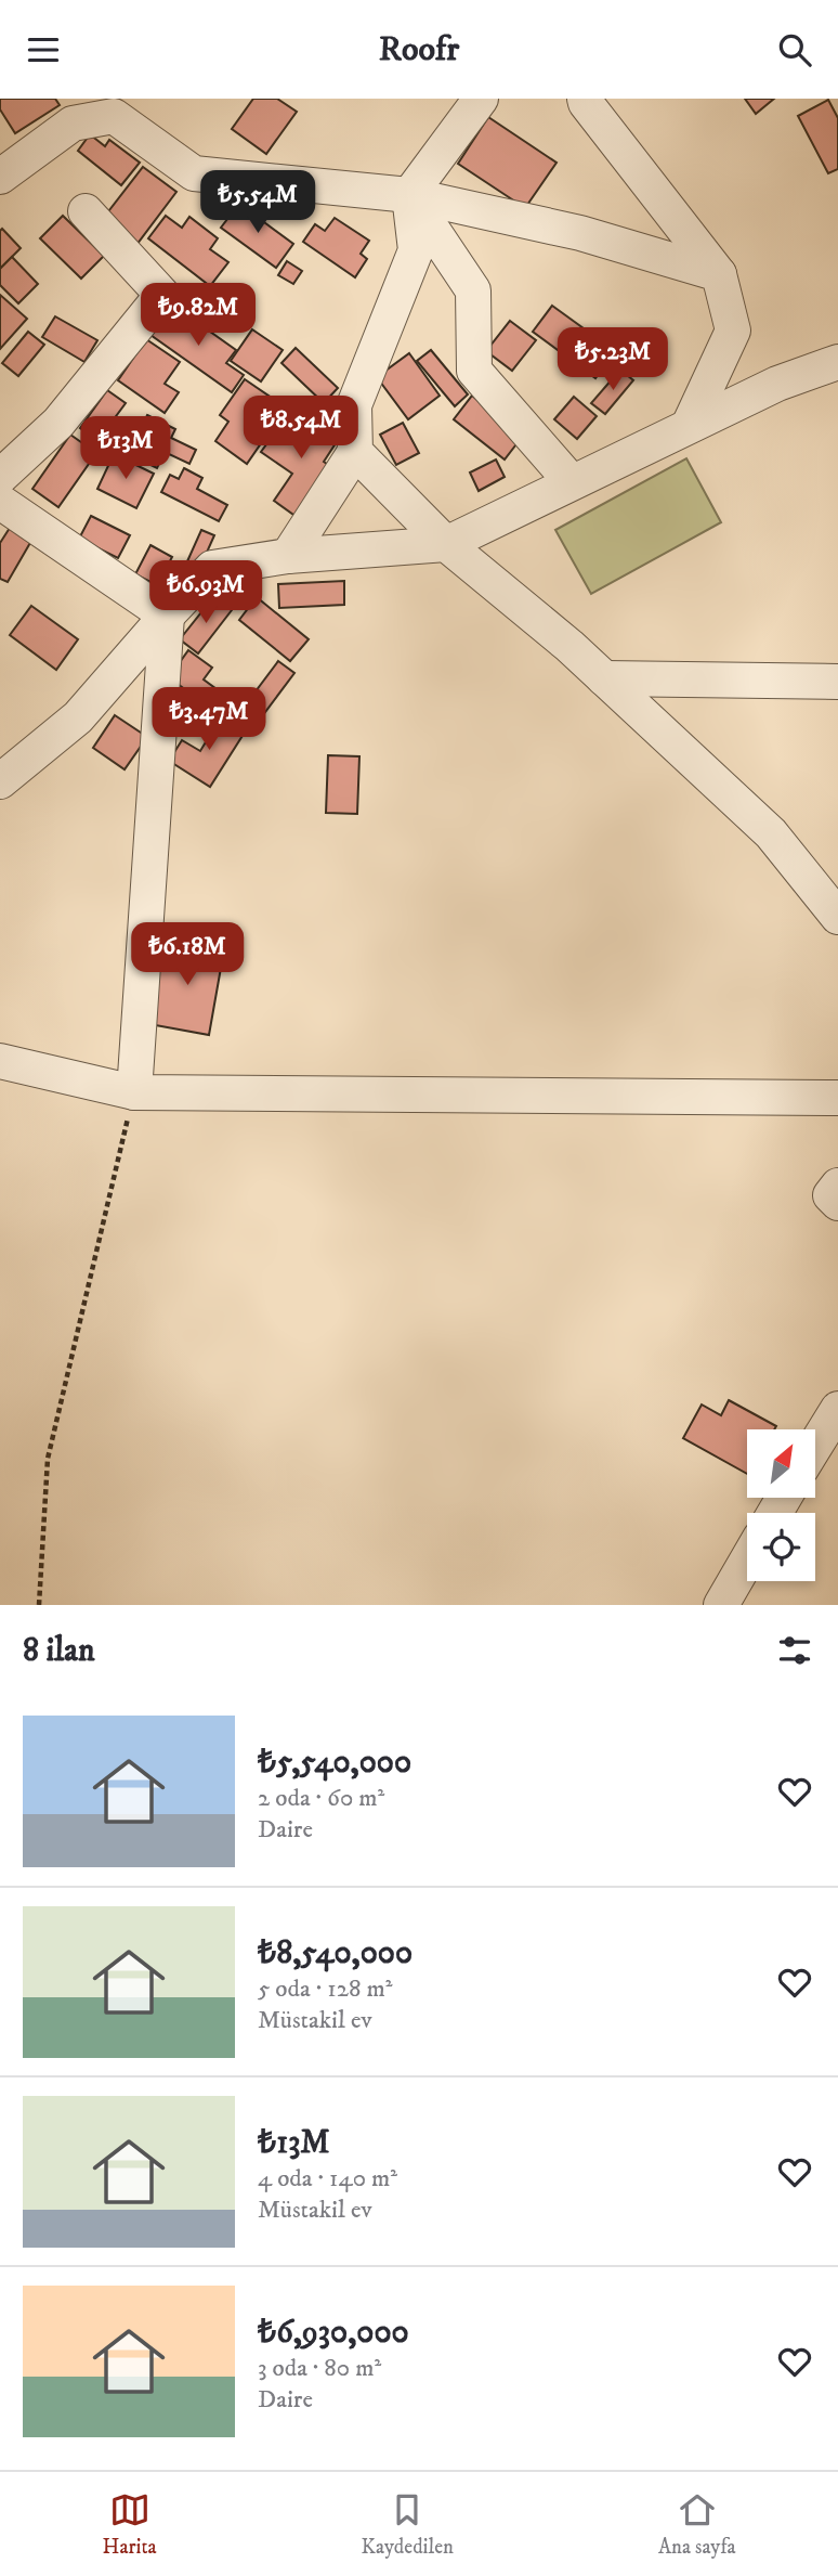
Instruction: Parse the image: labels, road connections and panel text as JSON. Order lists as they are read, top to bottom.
{
  "north": "top right",
  "page": {
    "header": "Roofr",
    "price": [
      "₺5.54M",
      "₺9.82M",
      "₺5.23M",
      "₺8.54M",
      "₺13M",
      "₺6.93M",
      "₺3.47M",
      "₺6.18M"
    ],
    "heading": "8 ilan",
    "list": [
      {
        "name": "₺5,540,000",
        "note": "2 oda · 60 m² · Daire"
      },
      {
        "name": "₺8,540,000",
        "note": "5 oda · 128 m² · Müstakil ev"
      },
      {
        "name": "₺13M",
        "note": "4 oda · 140 m² · Müstakil ev"
      },
      {
        "name": "₺6,930,000",
        "note": "3 oda · 80 m² · Daire"
      }
    ],
    "tabs": ["Harita", "Kaydedilen", "Ana sayfa"]
  }
}
